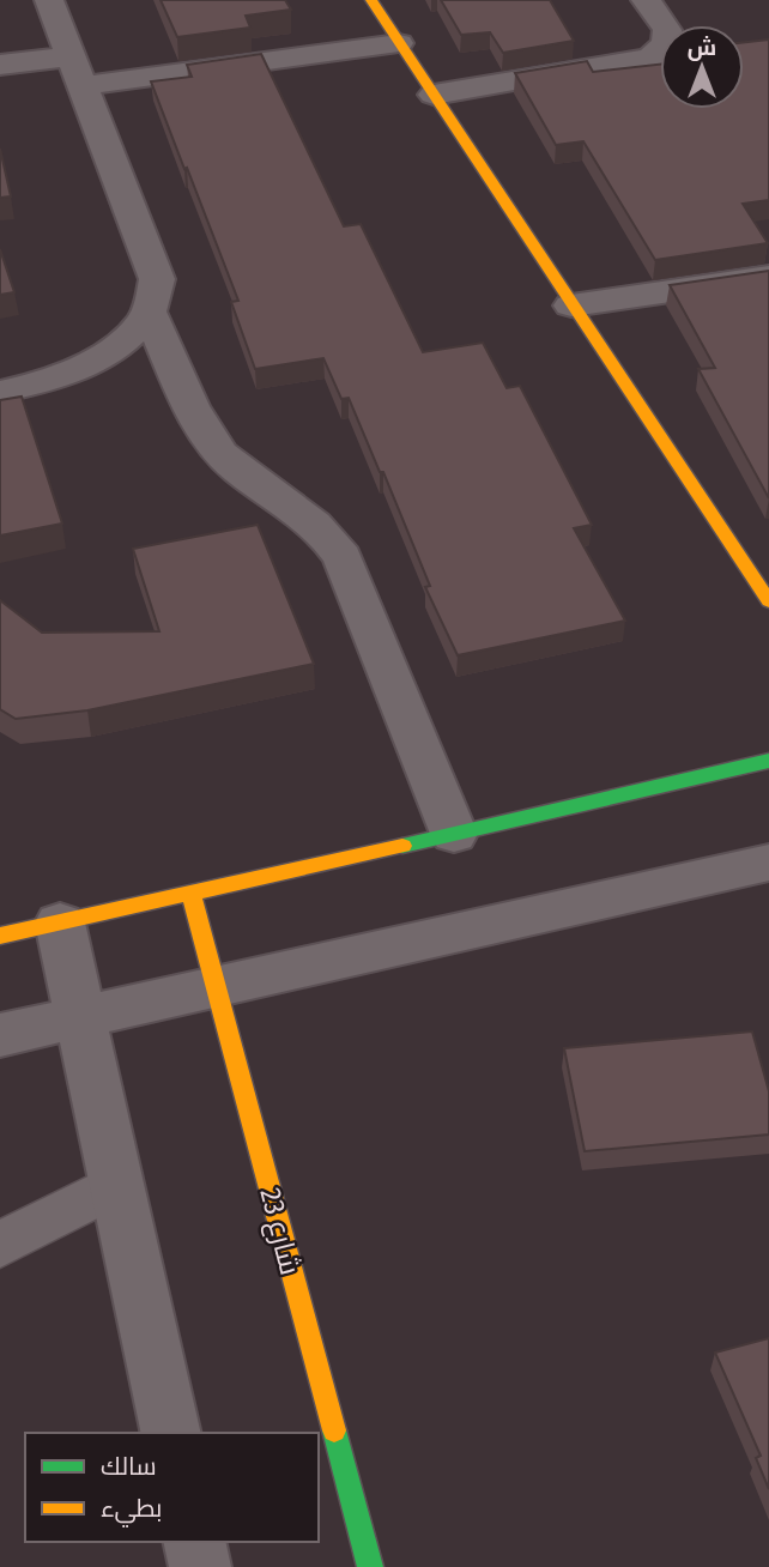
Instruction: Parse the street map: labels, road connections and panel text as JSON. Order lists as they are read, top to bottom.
{
  "streets": {
    "street": ["شارع 23"]
  },
  "legend": ["سالك", "بطيء"],
  "north": "top"
}
